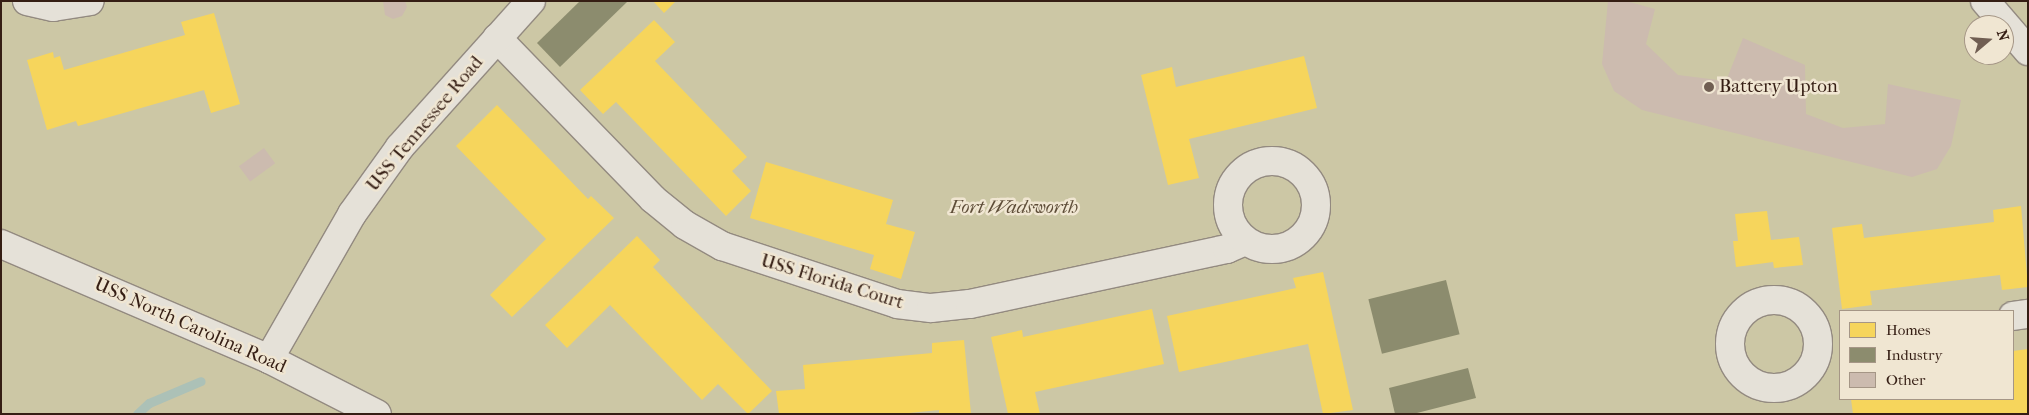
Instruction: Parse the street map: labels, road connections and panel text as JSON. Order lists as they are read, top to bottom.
{
  "streets": {
    "street": ["USS Tennessee Road", "USS Florida Court", "USS North Carolina Road"]
  },
  "crossings": [
    ["USS Tennessee Road", "USS Florida Court"],
    ["USS Tennessee Road", "USS North Carolina Road"]
  ],
  "parks": ["Fort Wadsworth"],
  "places": ["Battery Upton"],
  "legend": ["Homes", "Industry", "Other"],
  "north": "right"
}
